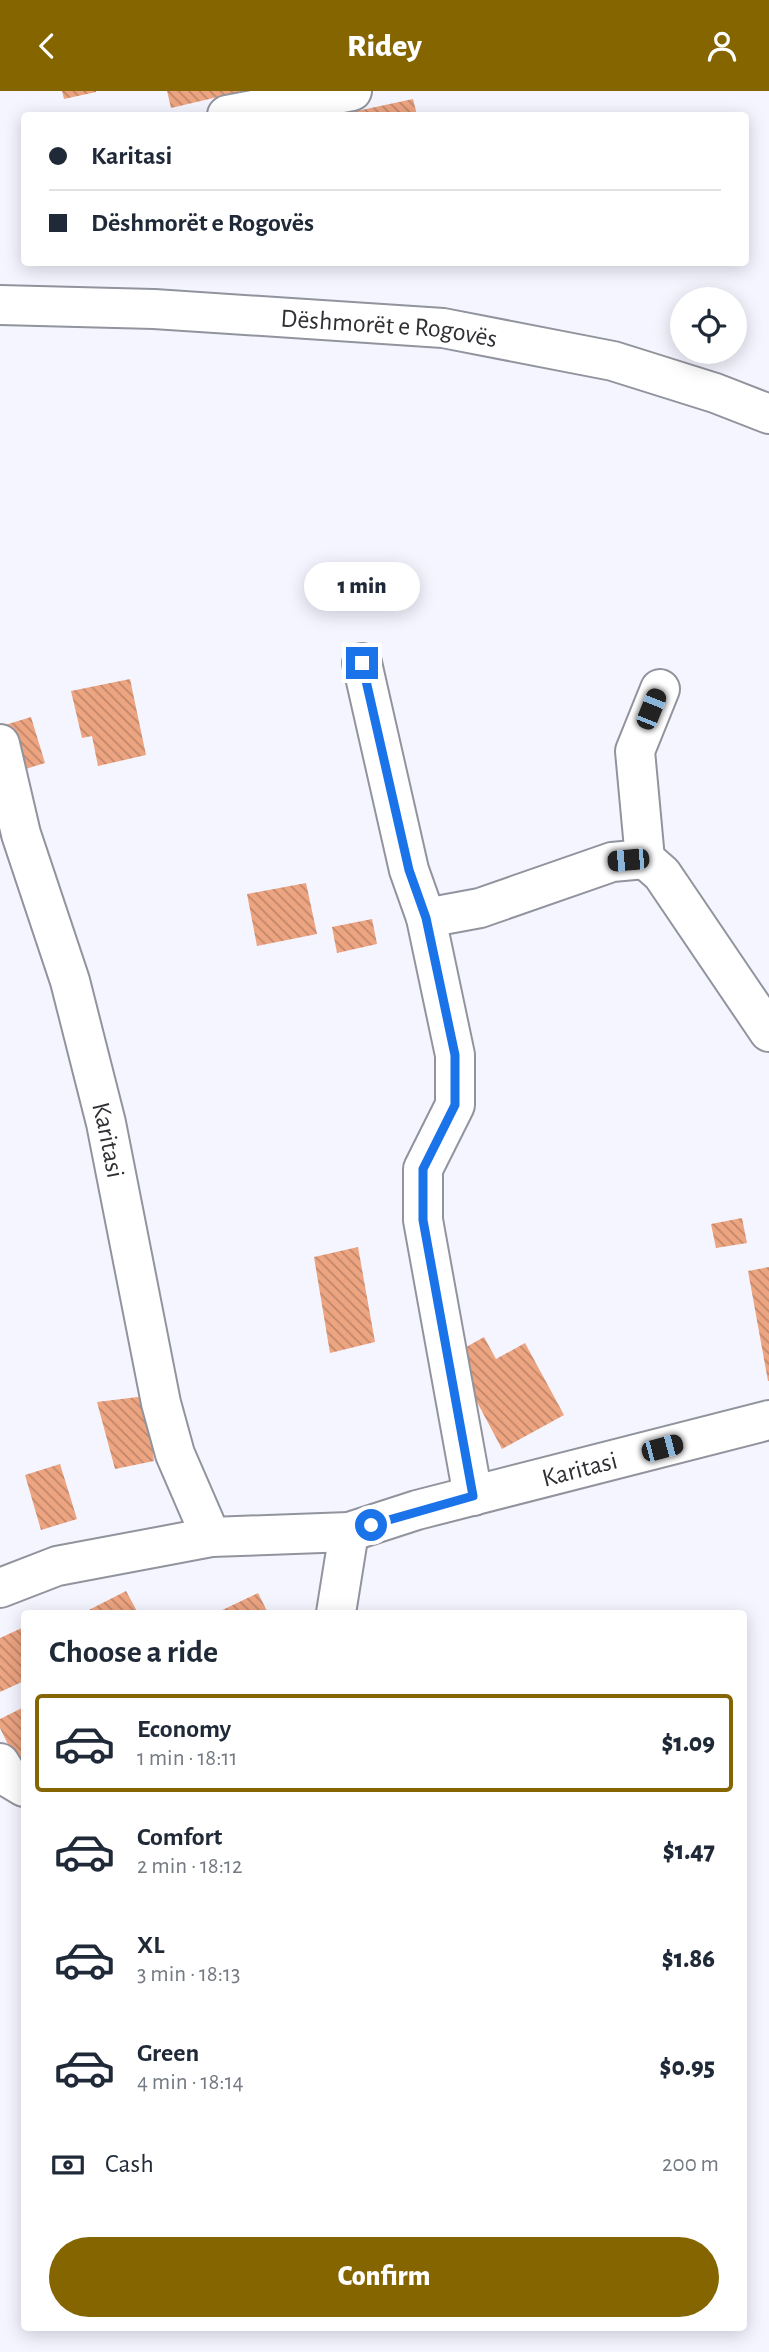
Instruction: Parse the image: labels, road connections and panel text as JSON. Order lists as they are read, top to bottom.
{
  "streets": {
    "street": ["Dëshmorët e Rogovës", "Karitasi"]
  },
  "page": {
    "header": "Ridey",
    "banner": ["Karitasi", "Dëshmorët e Rogovës"],
    "bubble": "1 min",
    "heading": "Choose a ride",
    "list": [
      {
        "name": "Economy",
        "note": "1 min · 18:11",
        "value": "$1.09"
      },
      {
        "name": "Comfort",
        "note": "2 min · 18:12",
        "value": "$1.47"
      },
      {
        "name": "XL",
        "note": "3 min · 18:13",
        "value": "$1.86"
      },
      {
        "name": "Green",
        "note": "4 min · 18:14",
        "value": "$0.95"
      }
    ],
    "pay": ["Cash", "200 m"],
    "buttons": "Confirm"
  }
}
